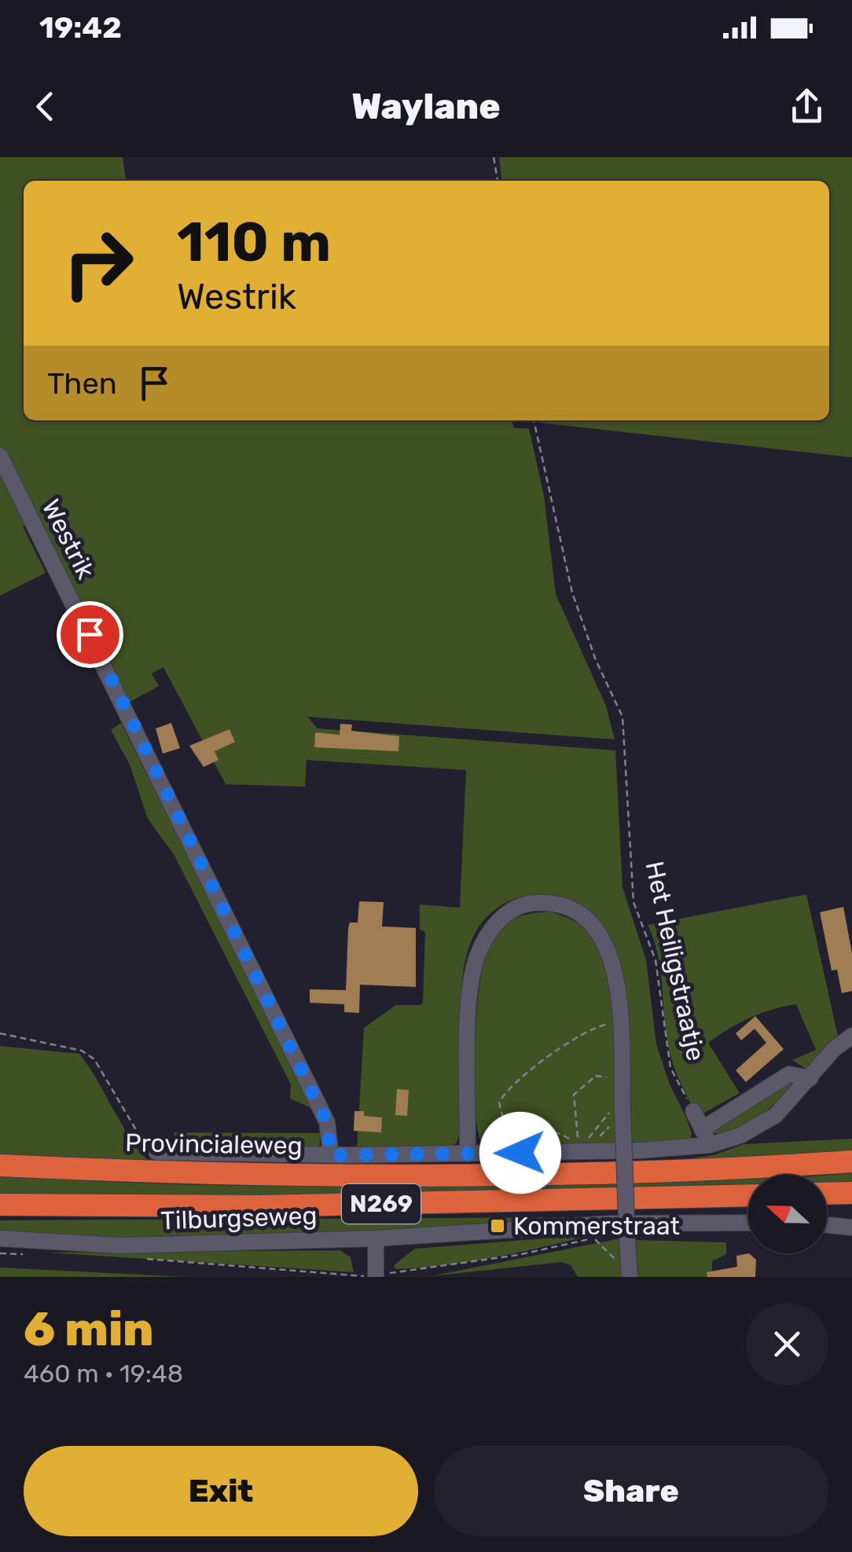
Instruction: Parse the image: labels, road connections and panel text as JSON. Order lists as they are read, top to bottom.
{
  "streets": {
    "highway": ["Provincialeweg", "N269"],
    "street": ["Westrik", "Tilburgseweg"],
    "path": ["Het Heiligstraatje"]
  },
  "places": {
    "transit": ["Kommerstraat"]
  },
  "north": "left",
  "page": {
    "status": "19:42",
    "header": "Waylane",
    "turn": ["110 m", "Westrik"],
    "then": "Then",
    "heading": ["6 min", "460 m · 19:48"],
    "buttons": ["Exit", "Share"]
  }
}
